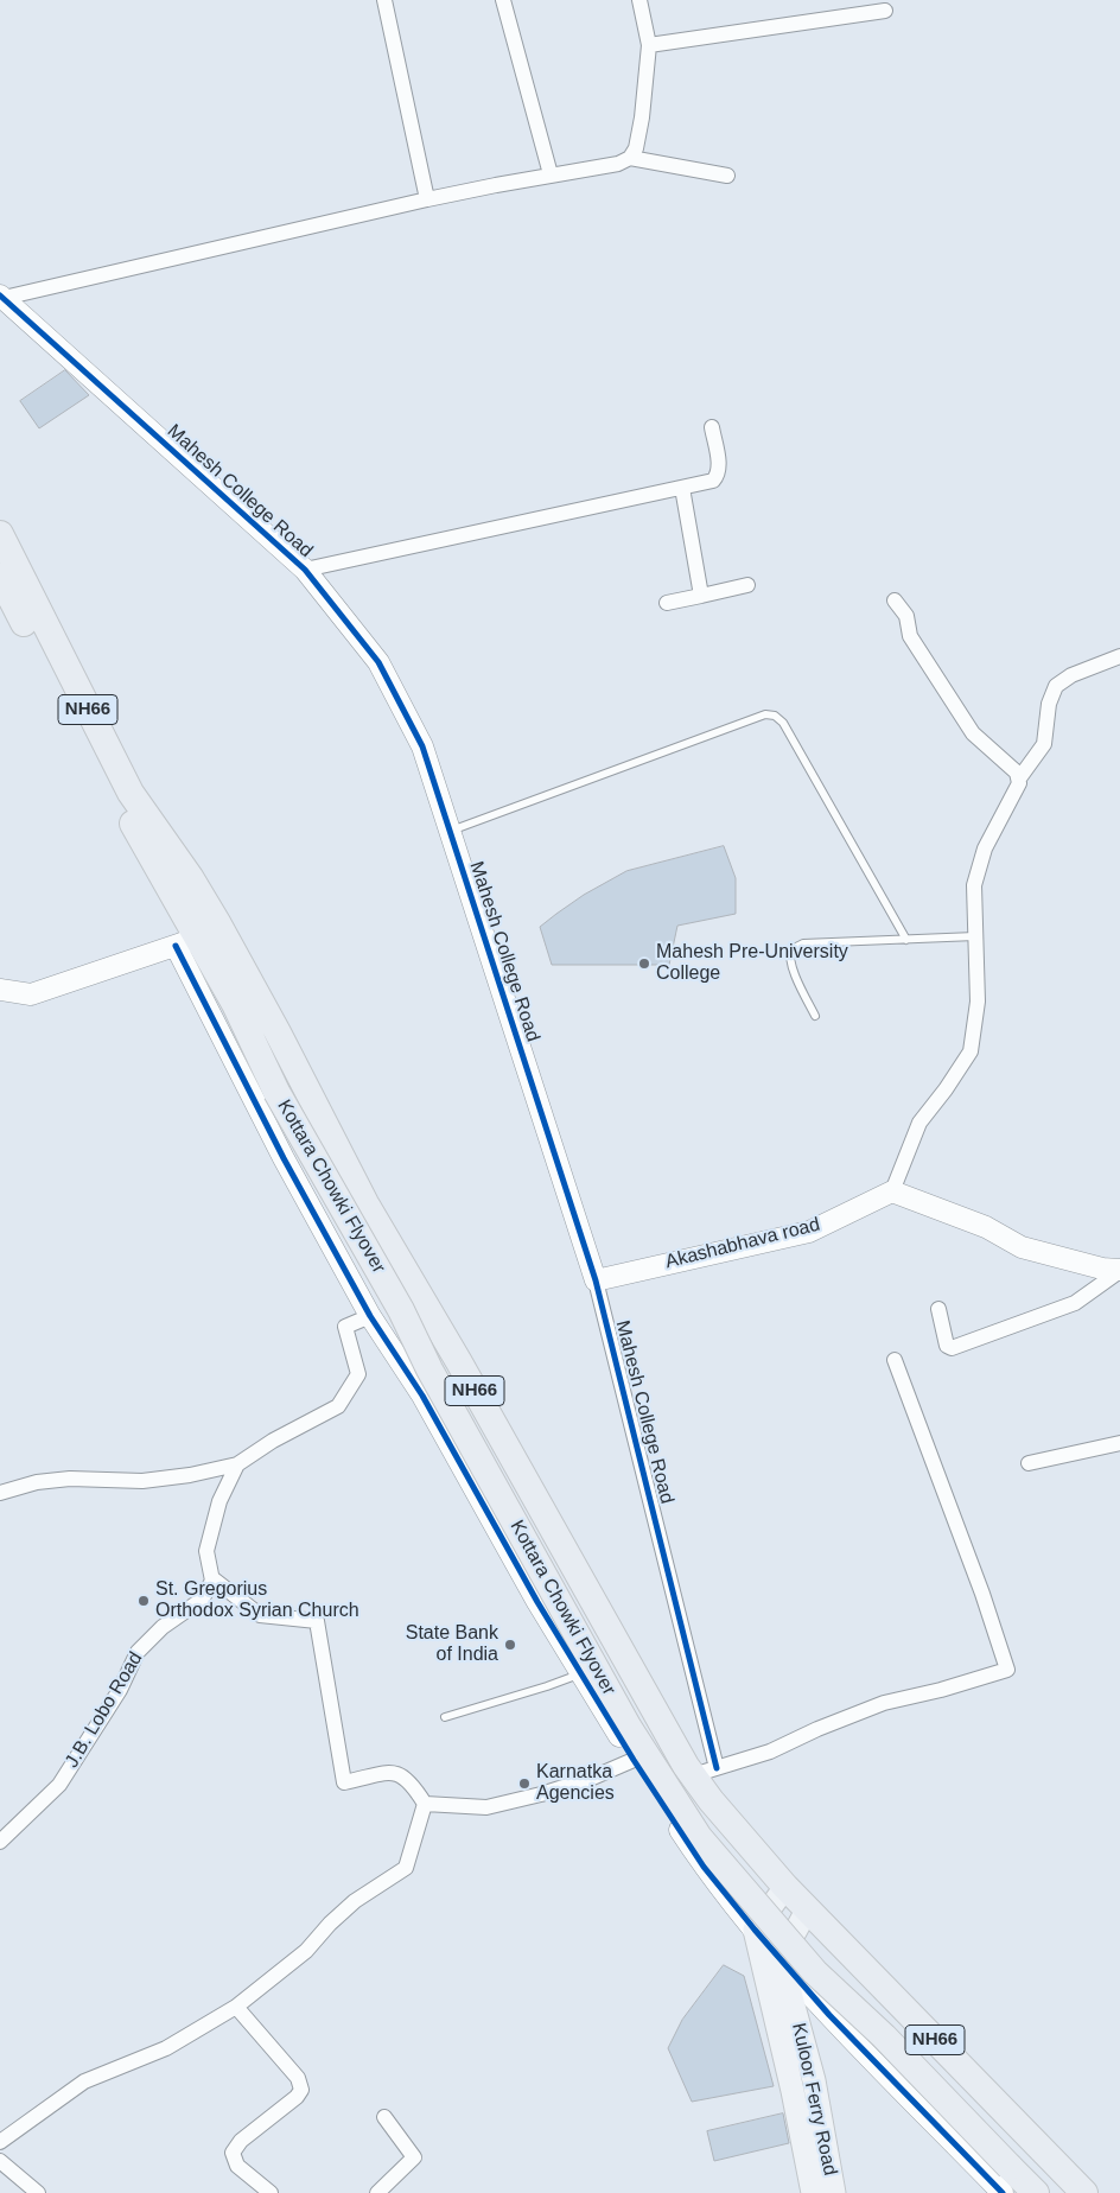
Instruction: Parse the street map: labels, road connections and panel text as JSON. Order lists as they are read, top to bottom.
{
  "streets": {
    "highway": ["NH66", "Kottara Chowki Flyover"],
    "main road": ["Kuloor Ferry Road"],
    "street": ["Mahesh College Road", "Akashabhava road", "J.B. Lobo Road"]
  },
  "crossings": [
    ["Mahesh College Road", "NH66"],
    ["Mahesh College Road", "Akashabhava road"],
    ["NH66", "Kottara Chowki Flyover"]
  ],
  "places": [
    "Mahesh Pre-University College",
    "St. Gregorius Orthodox Syrian Church",
    "State Bank of India",
    "Karnatka Agencies"
  ]
}
